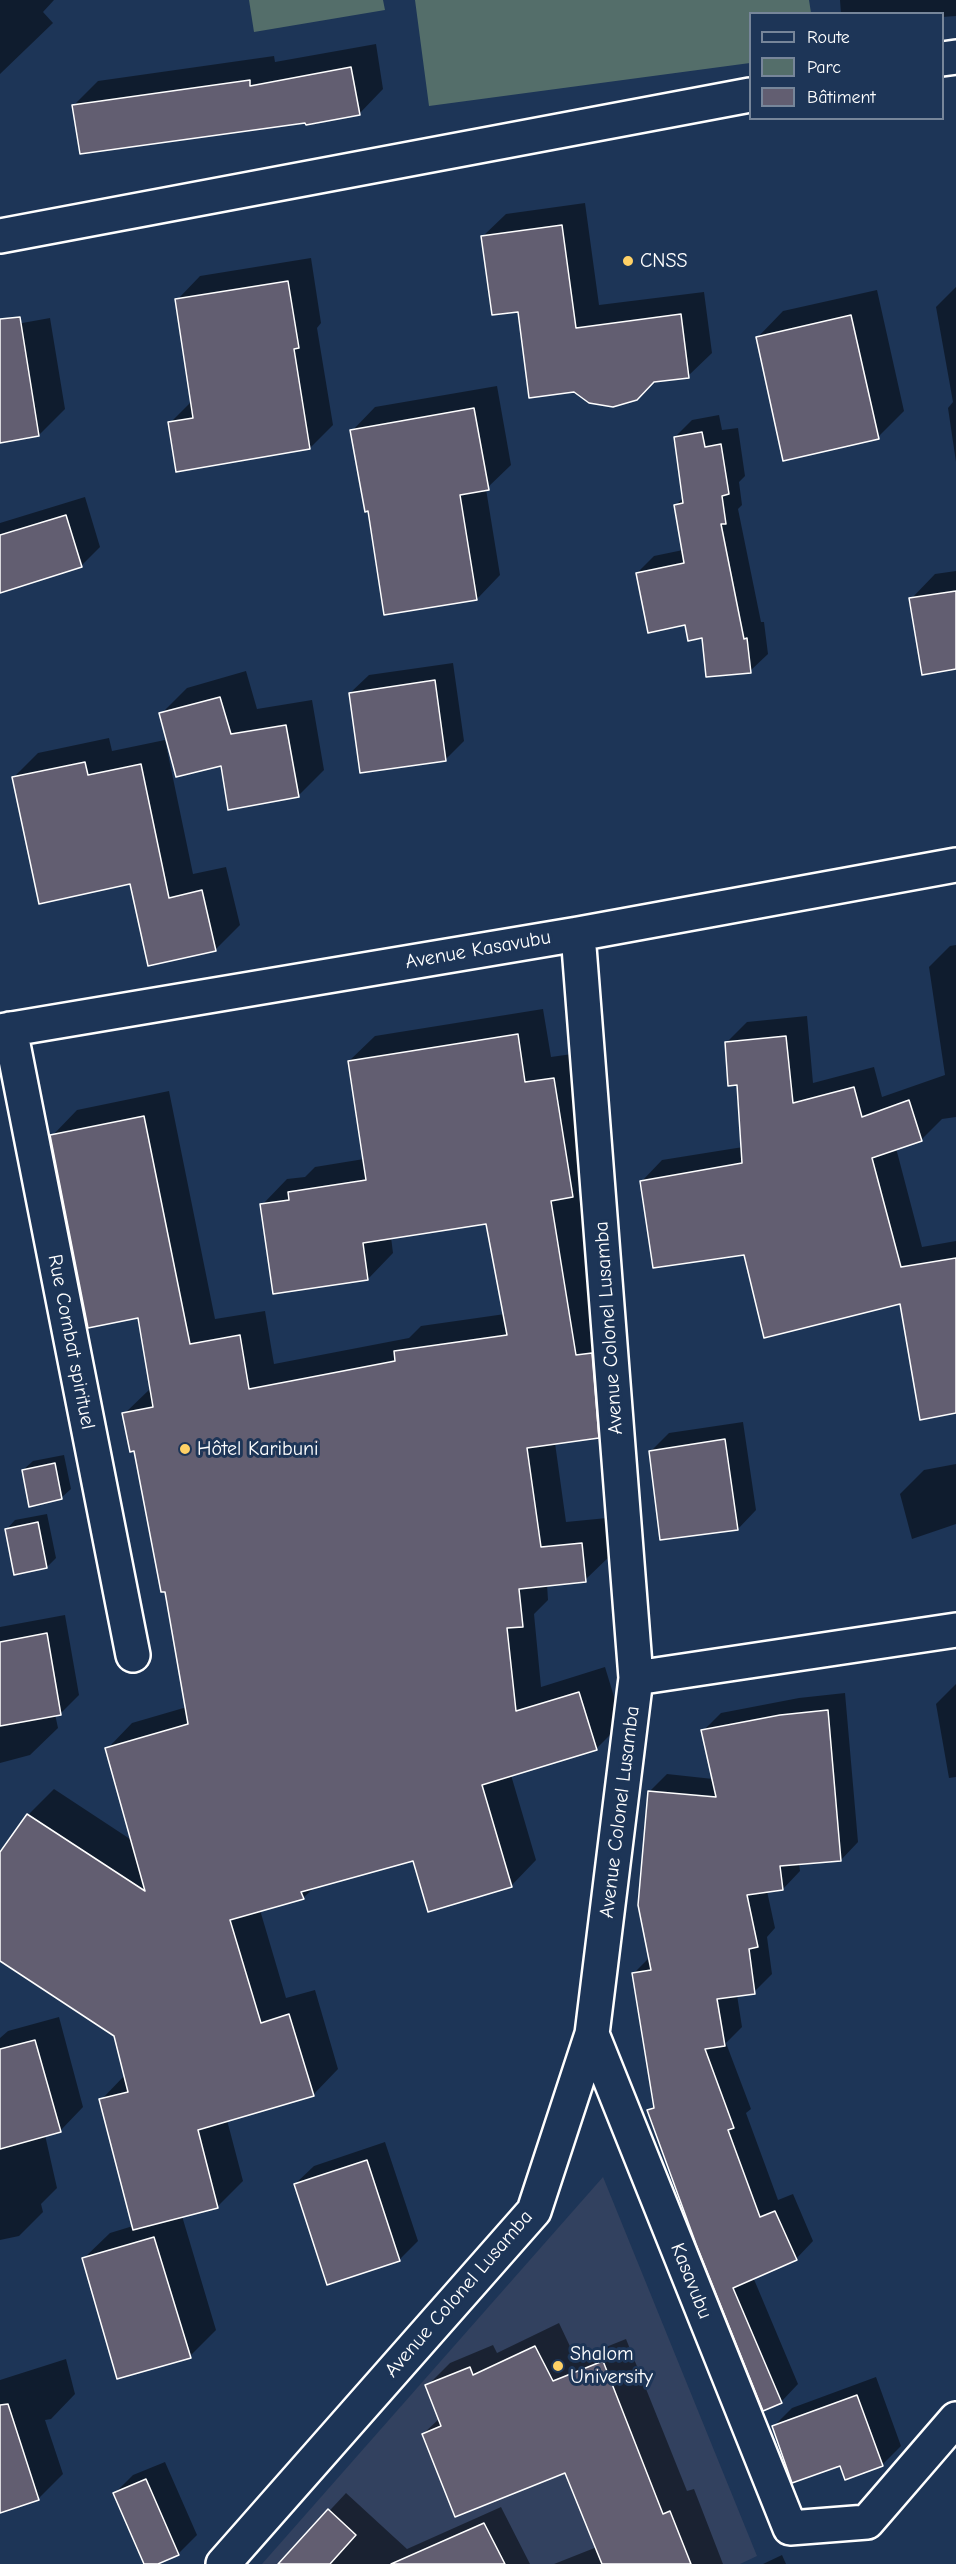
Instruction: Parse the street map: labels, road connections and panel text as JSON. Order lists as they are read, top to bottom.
{
  "streets": {
    "street": [
      "Avenue Kasavubu",
      "Avenue Colonel Lusamba",
      "Rue Combat spirituel",
      "Kasavubu"
    ]
  },
  "crossings": [
    ["Avenue Kasavubu", "Avenue Colonel Lusamba"],
    ["Avenue Kasavubu", "Rue Combat spirituel"],
    ["Avenue Colonel Lusamba", "Kasavubu"]
  ],
  "places": ["CNSS", "Hôtel Karibuni", "Shalom University"],
  "legend": ["Route", "Parc", "Bâtiment"]
}
